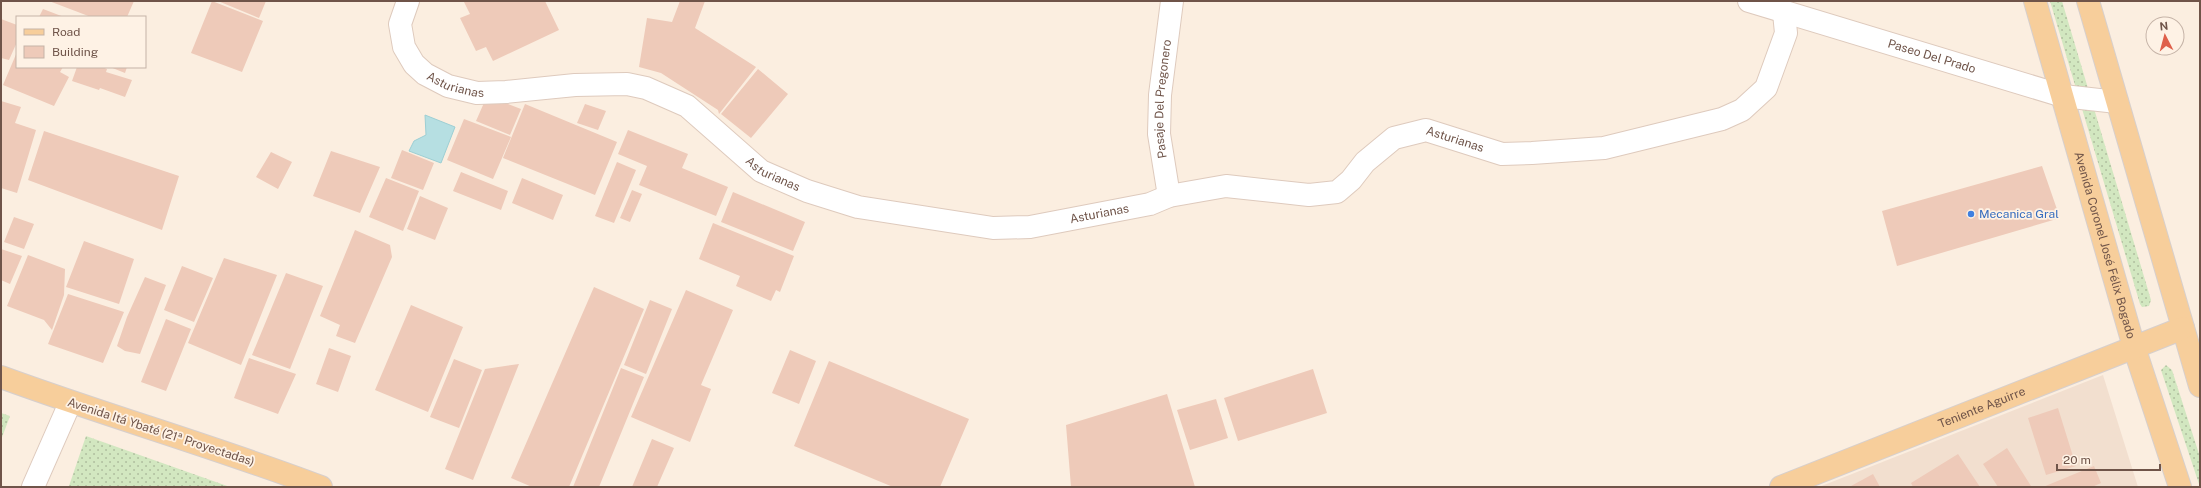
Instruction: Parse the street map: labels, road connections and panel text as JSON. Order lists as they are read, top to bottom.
{
  "streets": {
    "main road": ["Avenida Coronel José Félix Bogado", "Teniente Aguirre", "Avenida Itá Ybaté (21ª Proyectadas)"],
    "street": ["Paseo Del Prado", "Asturianas", "Pasaje Del Pregonero"]
  },
  "crossings": [
    ["Paseo Del Prado", "Asturianas"],
    ["Paseo Del Prado", "Avenida Coronel José Félix Bogado"],
    ["Asturianas", "Pasaje Del Pregonero"],
    ["Avenida Coronel José Félix Bogado", "Teniente Aguirre"]
  ],
  "places": ["Mecanica Gral"],
  "legend": ["Road", "Building"],
  "scale_bar": "20 m",
  "north": "top"
}
